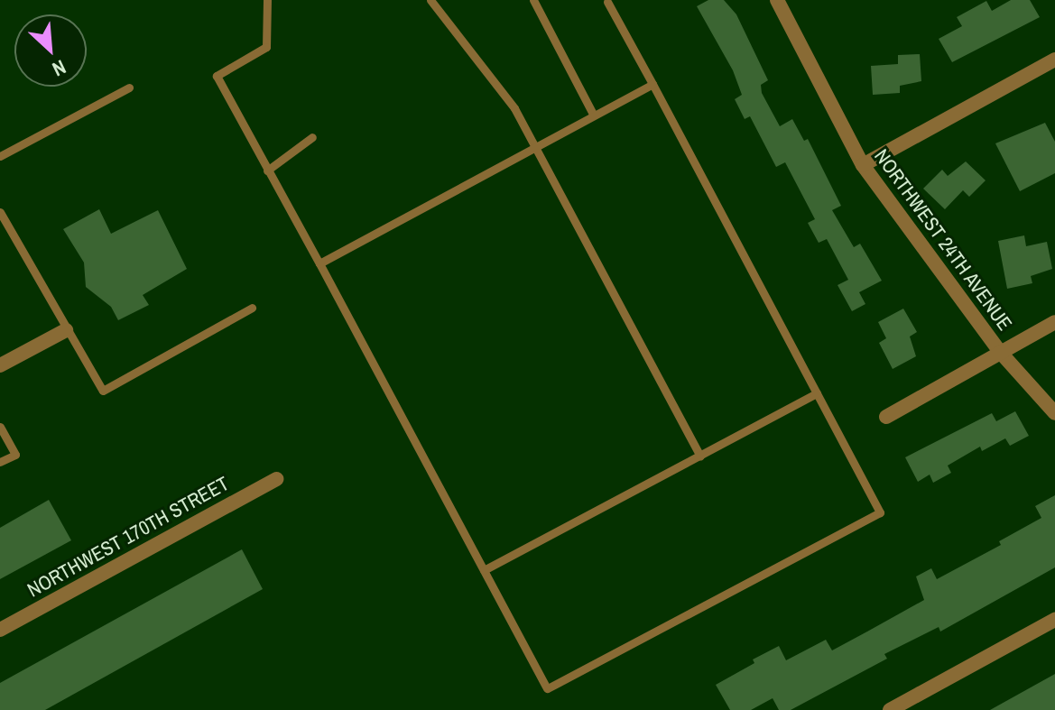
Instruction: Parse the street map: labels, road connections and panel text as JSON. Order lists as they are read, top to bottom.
{
  "streets": {
    "street": ["NORTHWEST 24TH AVENUE", "NORTHWEST 170TH STREET"]
  },
  "north": "bottom right"
}
